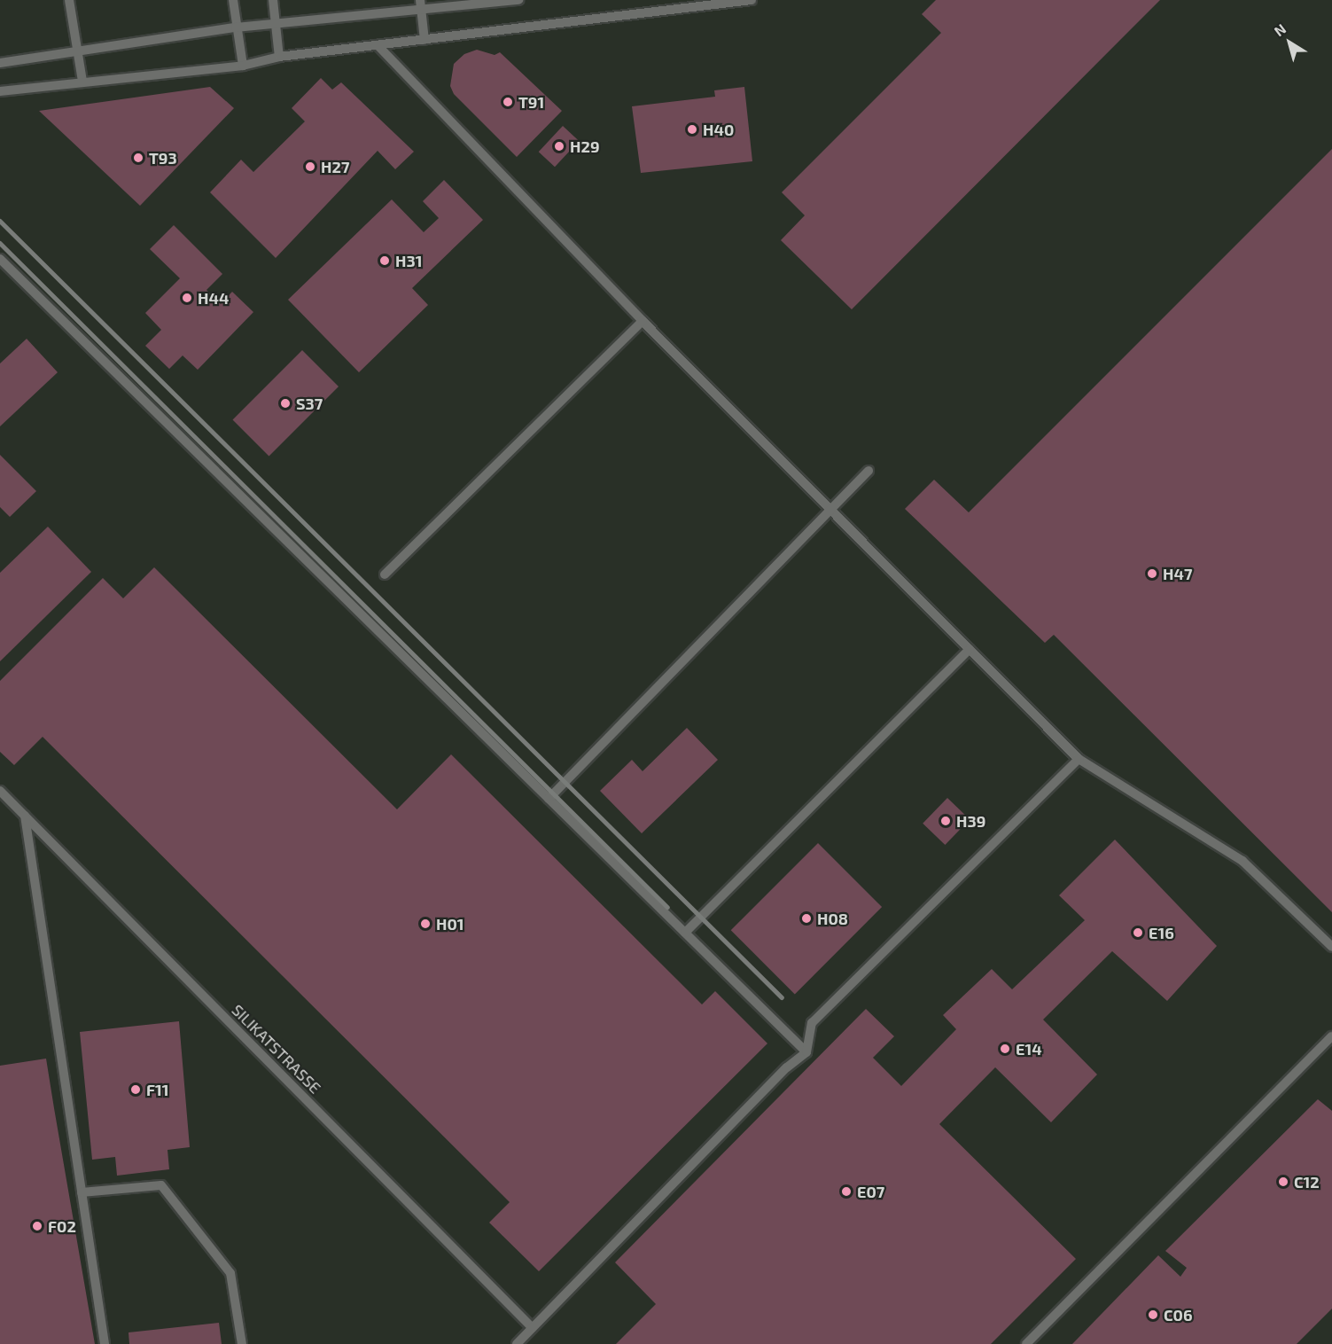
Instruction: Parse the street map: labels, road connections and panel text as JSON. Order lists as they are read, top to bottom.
{
  "streets": {
    "lane": ["SILIKATSTRASSE"]
  },
  "places": [
    "T91",
    "H40",
    "H29",
    "T93",
    "H27",
    "H31",
    "H44",
    "S37",
    "H47",
    "H39",
    "H08",
    "H01",
    "E16",
    "E14",
    "F11",
    "C12",
    "E07",
    "F02",
    "C06"
  ],
  "north": "top left"
}
